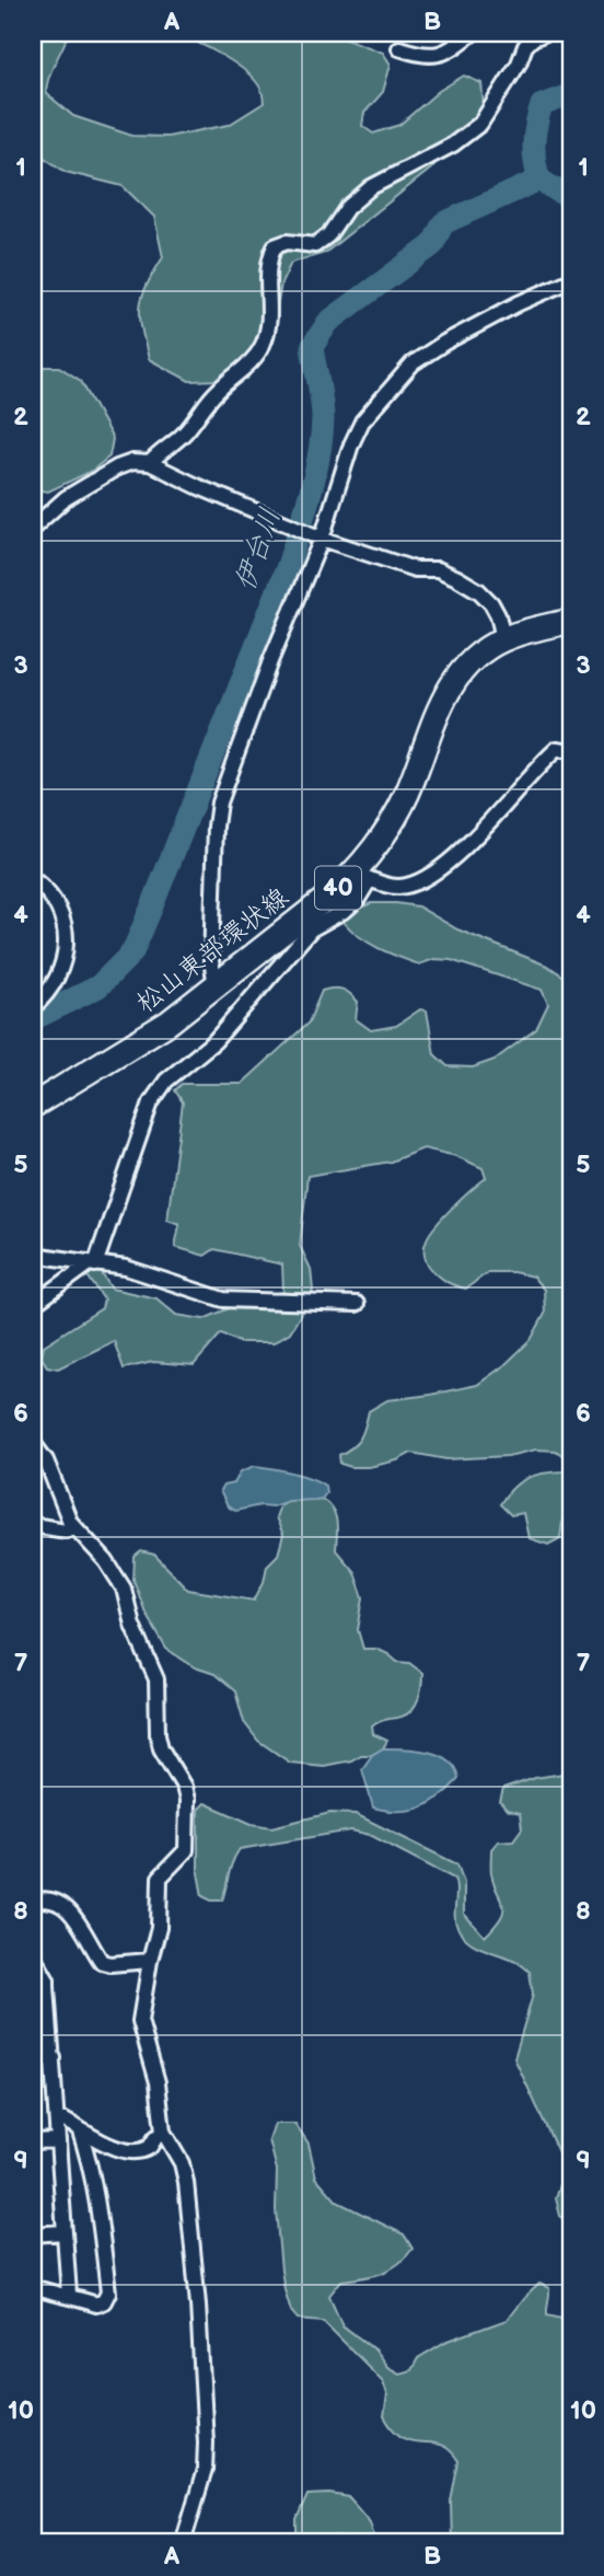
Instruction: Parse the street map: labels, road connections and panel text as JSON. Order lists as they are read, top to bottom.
{
  "streets": {
    "main road": ["40", "松山東部環状線"]
  },
  "water": ["伊台川"],
  "grid": {
    "columns": ["A", "B"],
    "rows": [
      "1",
      "2",
      "3",
      "4",
      "5",
      "6",
      "7",
      "8",
      "9",
      "10"
    ]
  }
}
